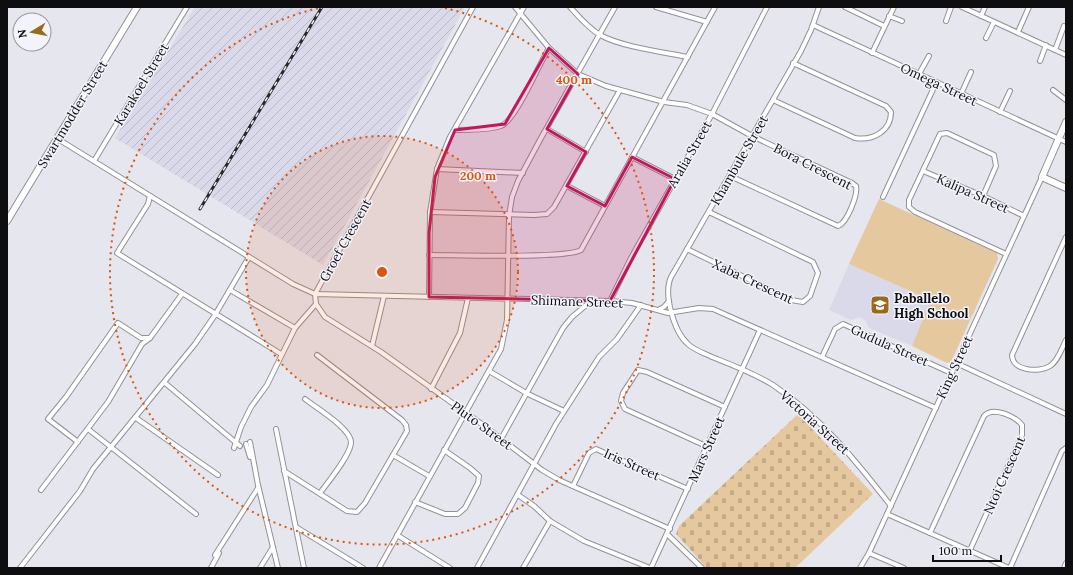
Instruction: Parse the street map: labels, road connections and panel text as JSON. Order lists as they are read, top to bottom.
{
  "streets": {
    "main road": ["Swartmodder Street", "King Street"],
    "street": [
      "Karakoel Street",
      "Omega Street",
      "Aralia Street",
      "Khambule Street",
      "Bora Crescent",
      "Kalipa Street",
      "Groef Crescent",
      "Xaba Crescent",
      "Shimane Street",
      "Gudula Street",
      "Victoria Street",
      "Pluto Street",
      "Mars Street",
      "Iris Street",
      "Ntoi Crescent"
    ]
  },
  "crossings": [
    ["Karakoel Street", "Groef Crescent"],
    ["Omega Street", "Khambule Street"],
    ["Omega Street", "King Street"],
    ["Swartmodder Street", "Groef Crescent"],
    ["Aralia Street", "Bora Crescent"],
    ["Aralia Street", "Shimane Street"],
    ["Khambule Street", "Bora Crescent"],
    ["Khambule Street", "Xaba Crescent"],
    ["Khambule Street", "Shimane Street"],
    ["Khambule Street", "Victoria Street"],
    ["Kalipa Street", "King Street"],
    ["Groef Crescent", "Shimane Street"],
    ["Shimane Street", "Gudula Street"],
    ["Shimane Street", "King Street"],
    ["Shimane Street", "Victoria Street"],
    ["Shimane Street", "Mars Street"],
    ["Gudula Street", "King Street"],
    ["King Street", "Victoria Street"],
    ["Victoria Street", "Mars Street"],
    ["Pluto Street", "Mars Street"],
    ["Pluto Street", "Iris Street"],
    ["Mars Street", "Iris Street"]
  ],
  "places": {
    "school or university": ["Paballelo High School"]
  },
  "scale_bar": "100 m",
  "north": "left",
  "rings": ["400 m", "200 m"]
}
